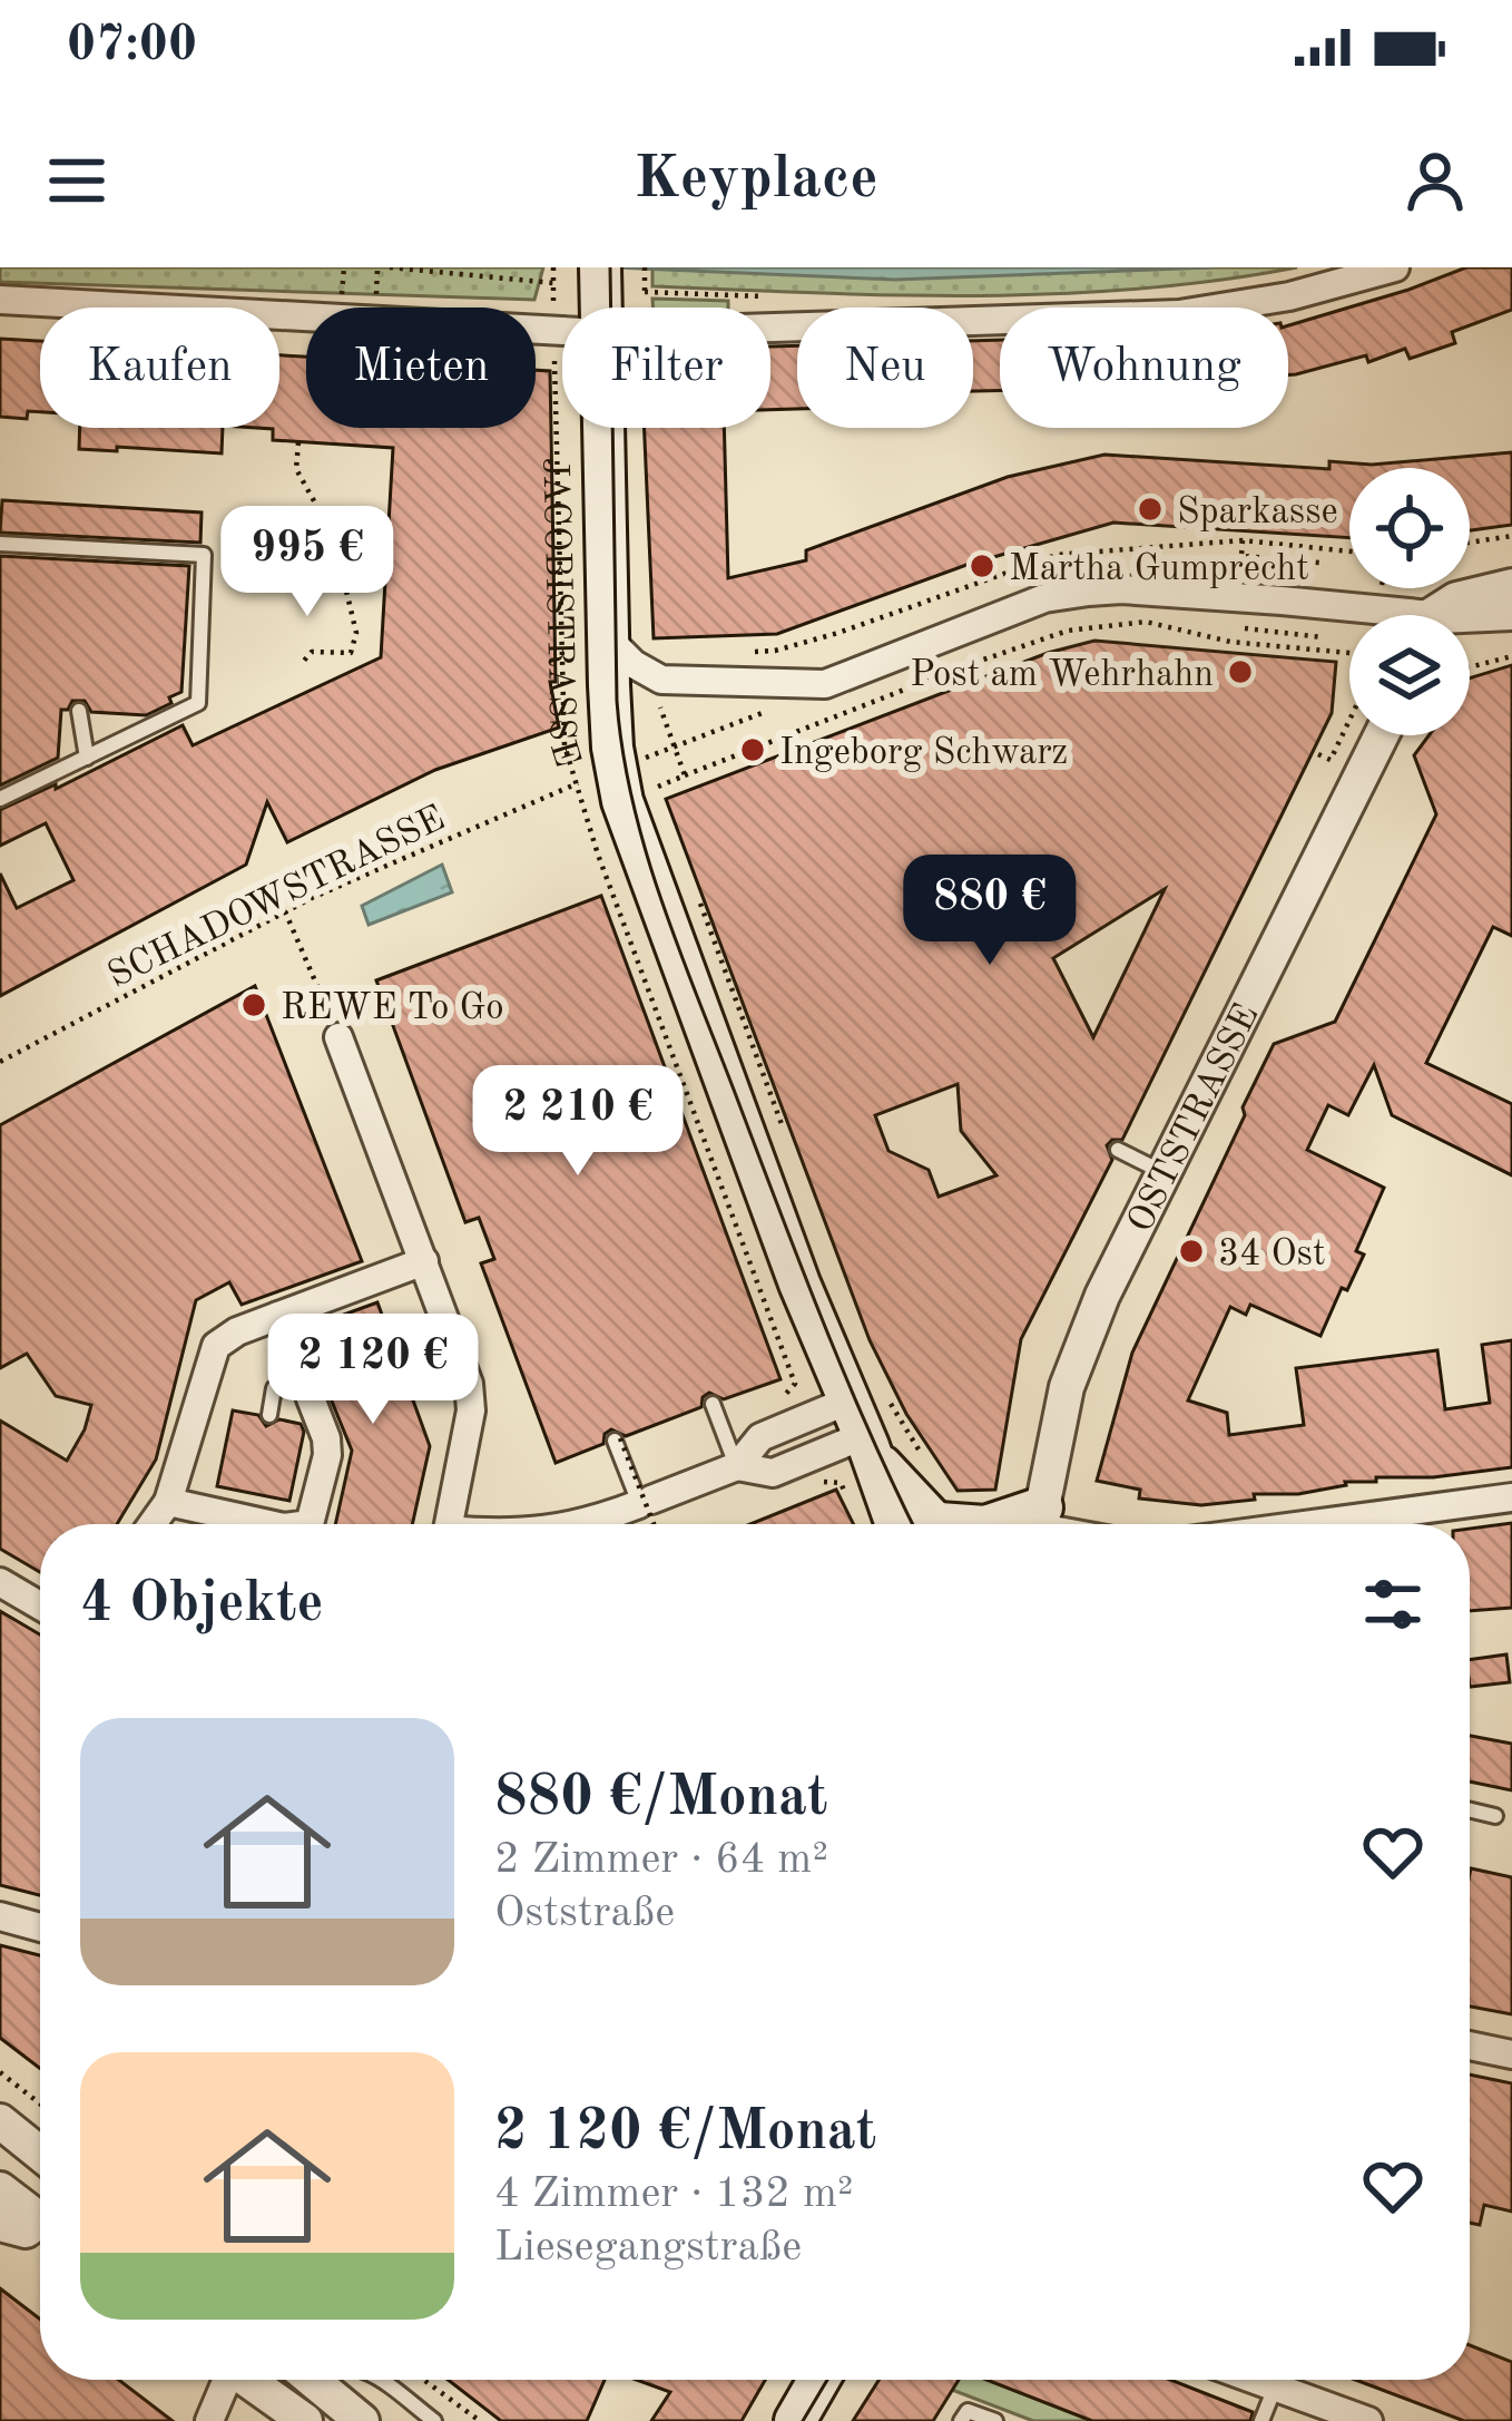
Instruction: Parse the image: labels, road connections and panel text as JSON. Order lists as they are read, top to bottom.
{
  "streets": {
    "main road": ["JACOBISTRASSE"],
    "street": ["OSTSTRASSE"],
    "path": ["SCHADOWSTRASSE"]
  },
  "crossings": [
    ["JACOBISTRASSE", "SCHADOWSTRASSE"]
  ],
  "places": [
    "Sparkasse",
    "Martha Gumprecht",
    "Post am Wehrhahn",
    "Ingeborg Schwarz",
    "REWE To Go",
    "34 Ost"
  ],
  "page": {
    "status": "07:00",
    "header": "Keyplace",
    "chip": [
      "Kaufen",
      "Mieten",
      "Filter",
      "Neu",
      "Wohnung"
    ],
    "price": [
      "995 €",
      "880 €",
      "2 210 €",
      "2 120 €"
    ],
    "heading": "4 Objekte",
    "list": [
      {
        "name": "880 €/Monat",
        "note": "2 Zimmer · 64 m² · Oststraße"
      },
      {
        "name": "2 120 €/Monat",
        "note": "4 Zimmer · 132 m² · Liesegangstraße"
      }
    ]
  }
}
